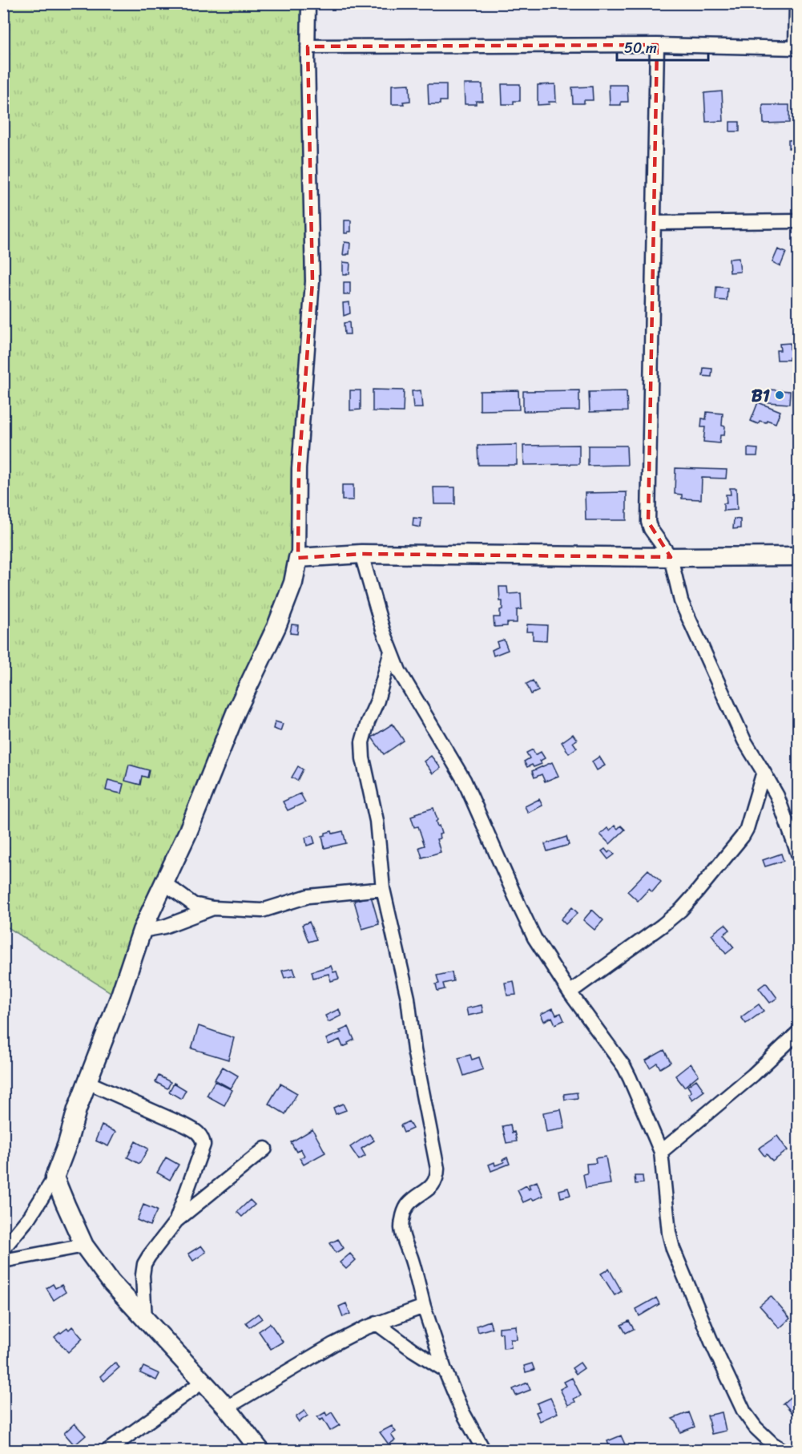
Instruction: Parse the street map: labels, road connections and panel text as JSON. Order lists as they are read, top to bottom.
{
  "places": ["B1"],
  "scale_bar": "50 m"
}
